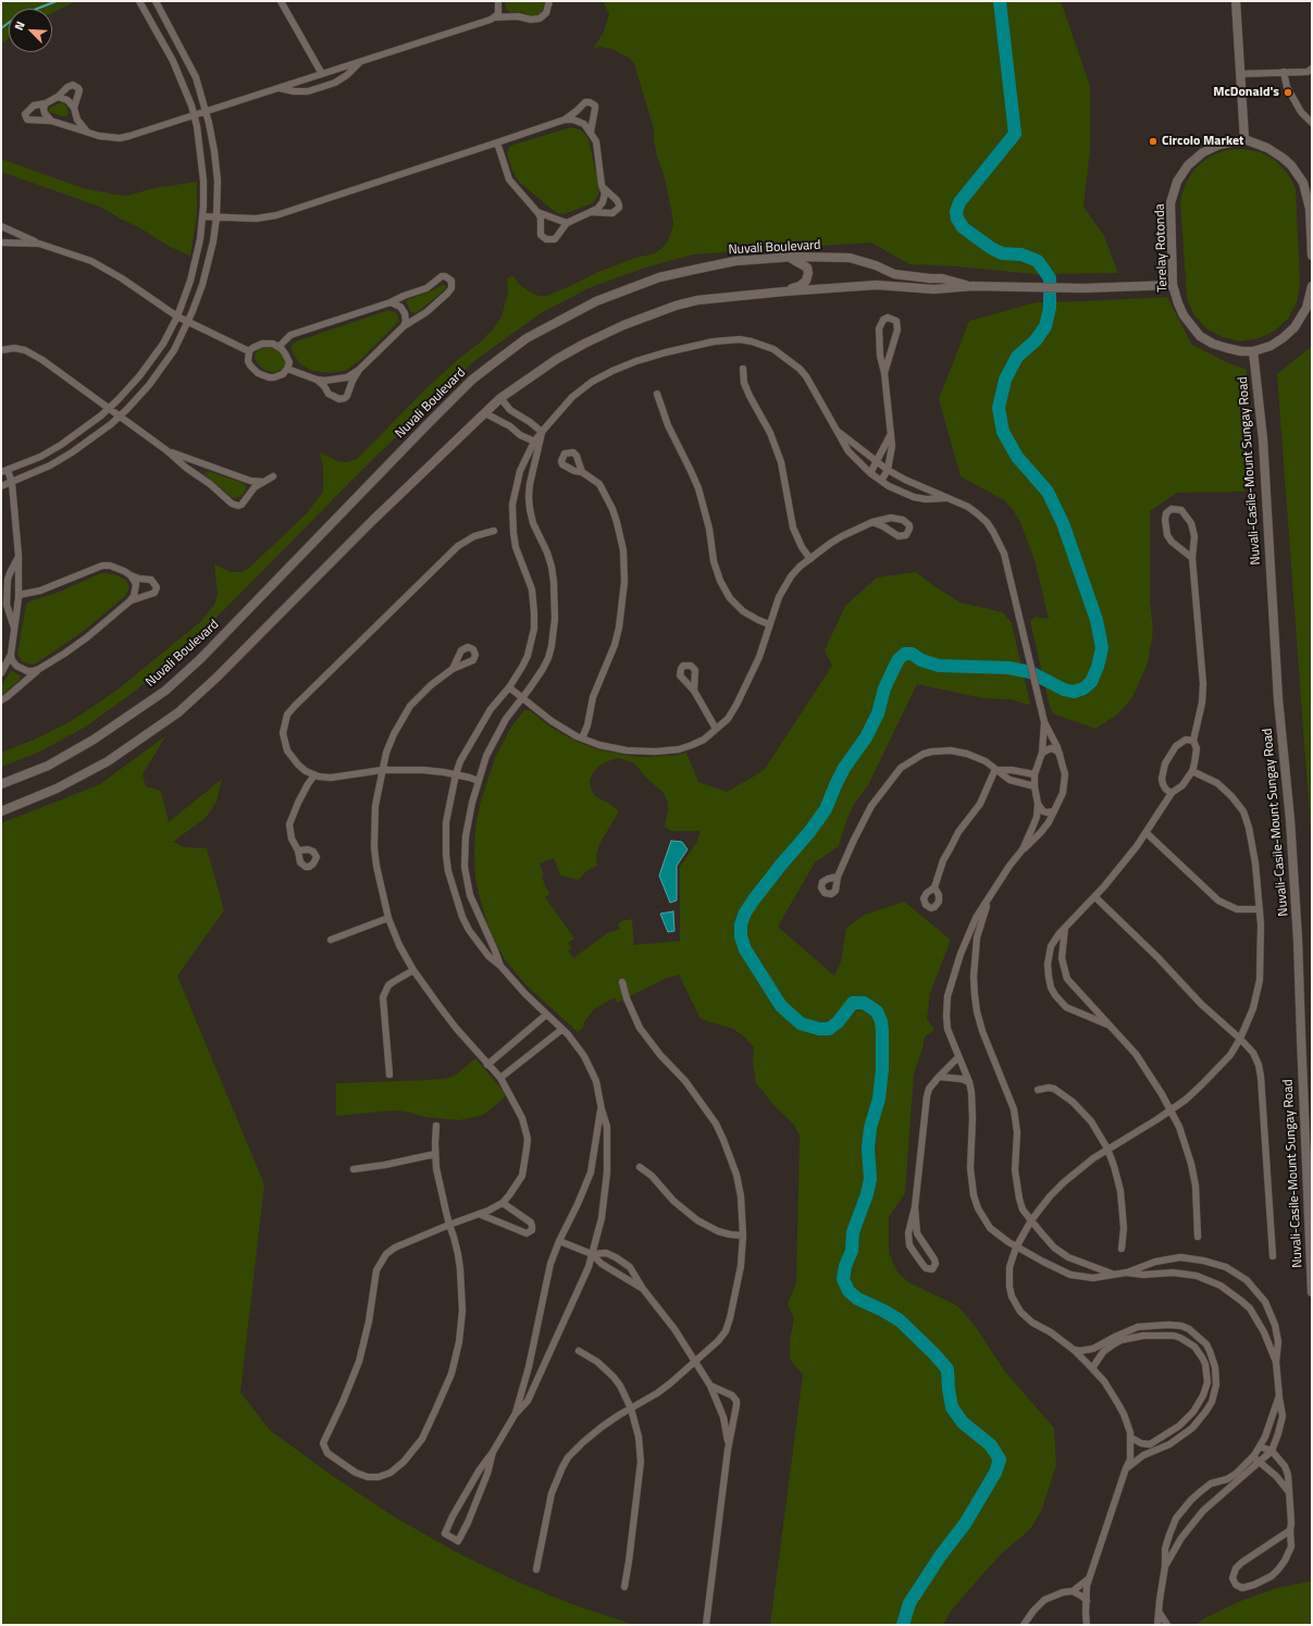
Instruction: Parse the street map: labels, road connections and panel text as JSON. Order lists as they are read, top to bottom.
{
  "streets": {
    "main road": ["Nuvali Boulevard", "Terelay Rotonda", "Nuvali-Casile-Mount Sungay Road"]
  },
  "crossings": [
    ["Nuvali Boulevard", "Terelay Rotonda"],
    ["Terelay Rotonda", "Nuvali-Casile-Mount Sungay Road"]
  ],
  "places": ["McDonald's", "Circolo Market"],
  "north": "top left"
}
